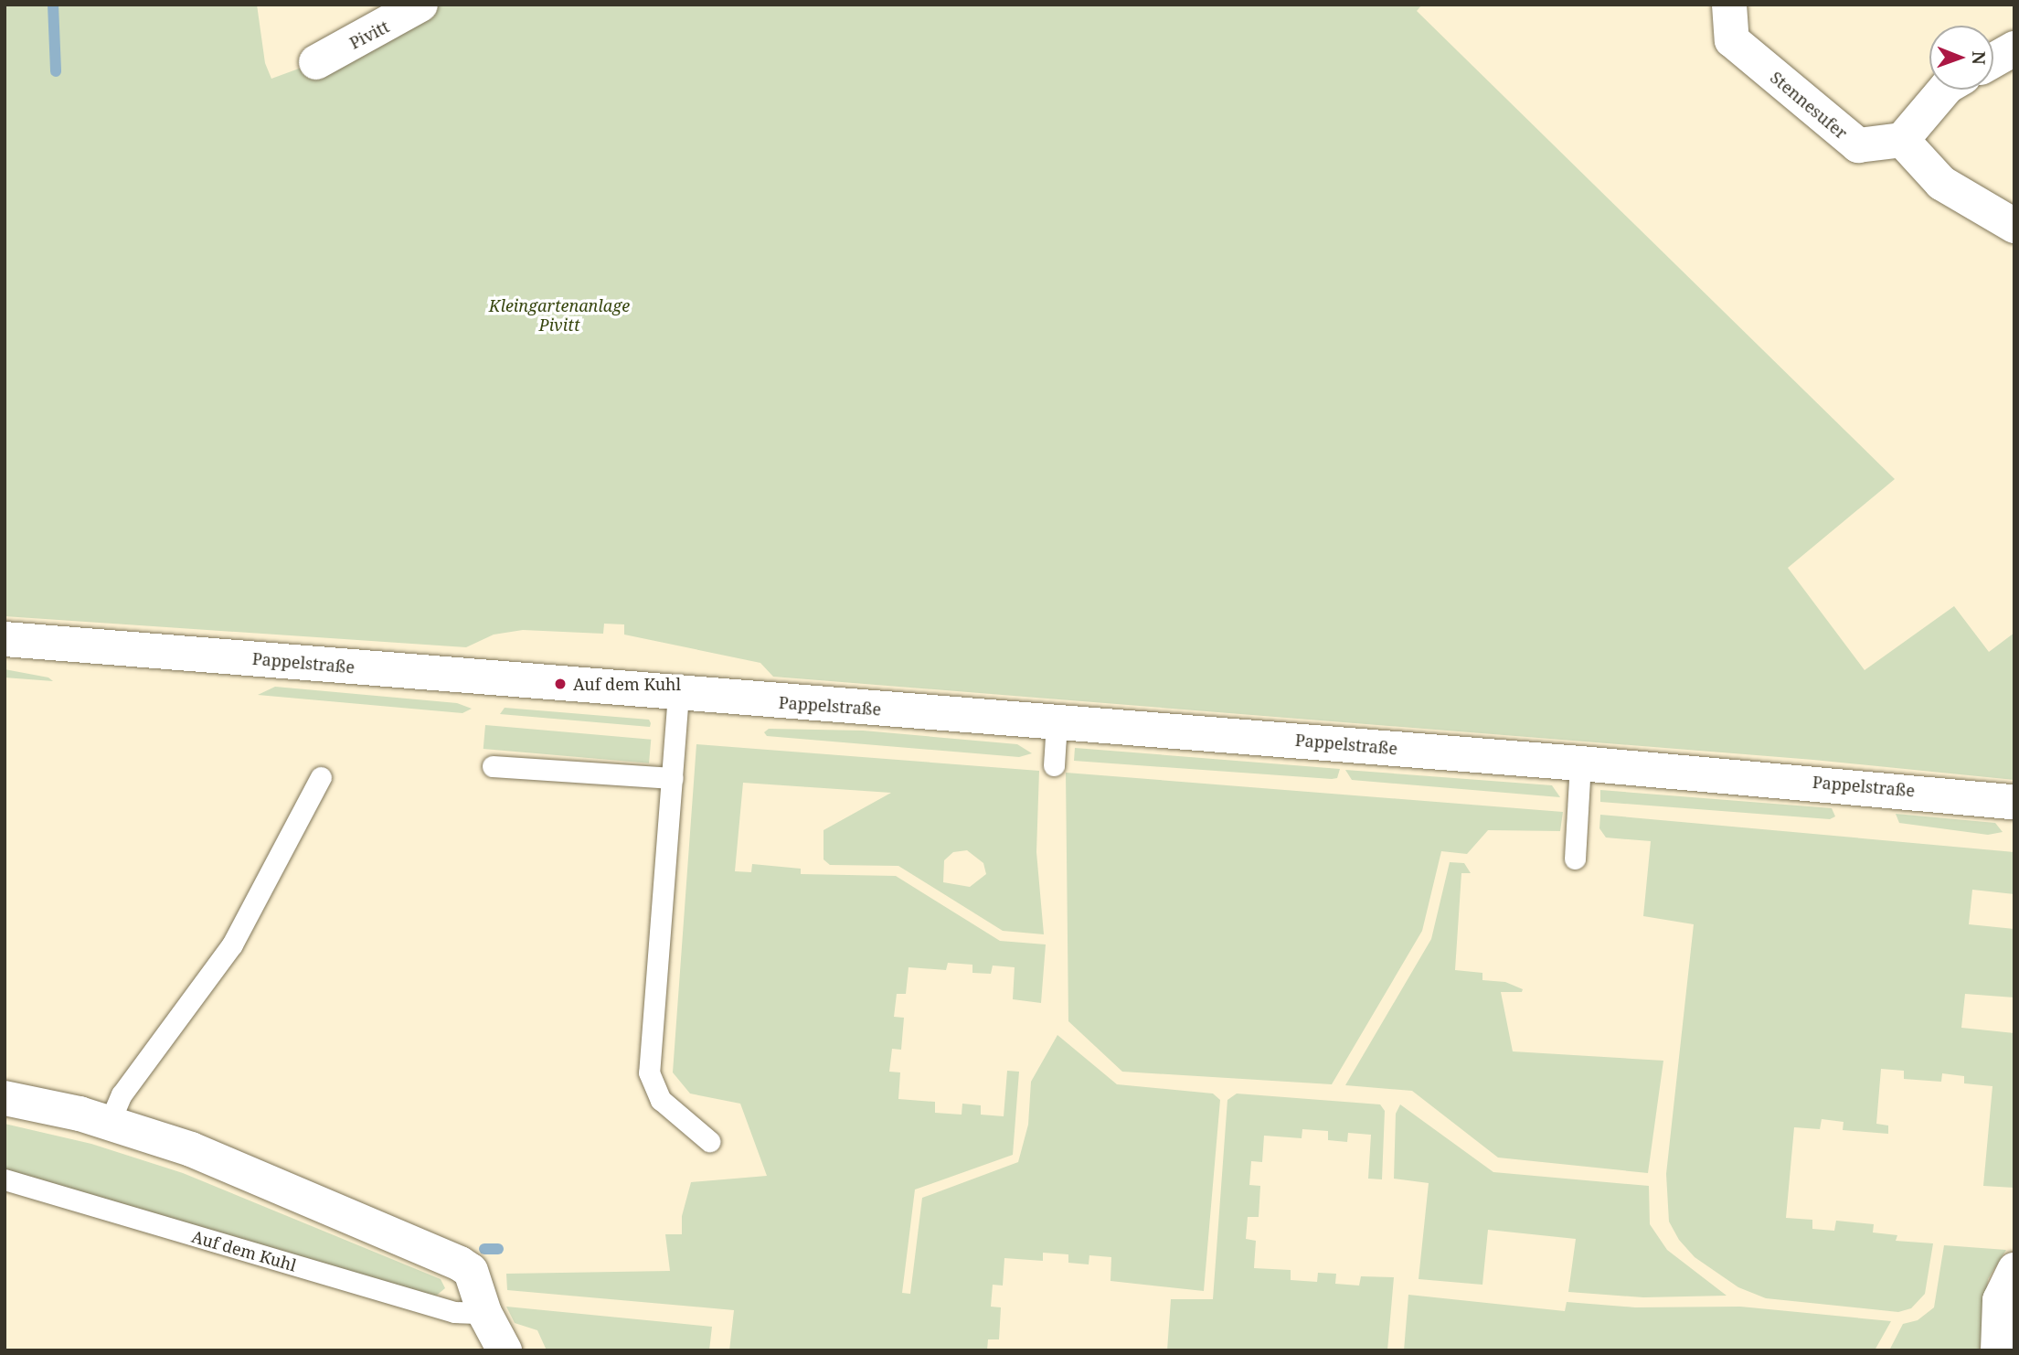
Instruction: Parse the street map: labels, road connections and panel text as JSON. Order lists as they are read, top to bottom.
{
  "streets": {
    "street": ["Pivitt", "Stennesufer", "Pappelstraße"],
    "lane": ["Auf dem Kuhl"]
  },
  "parks": ["Kleingartenanlage Pivitt"],
  "places": ["Auf dem Kuhl"],
  "north": "right"
}
